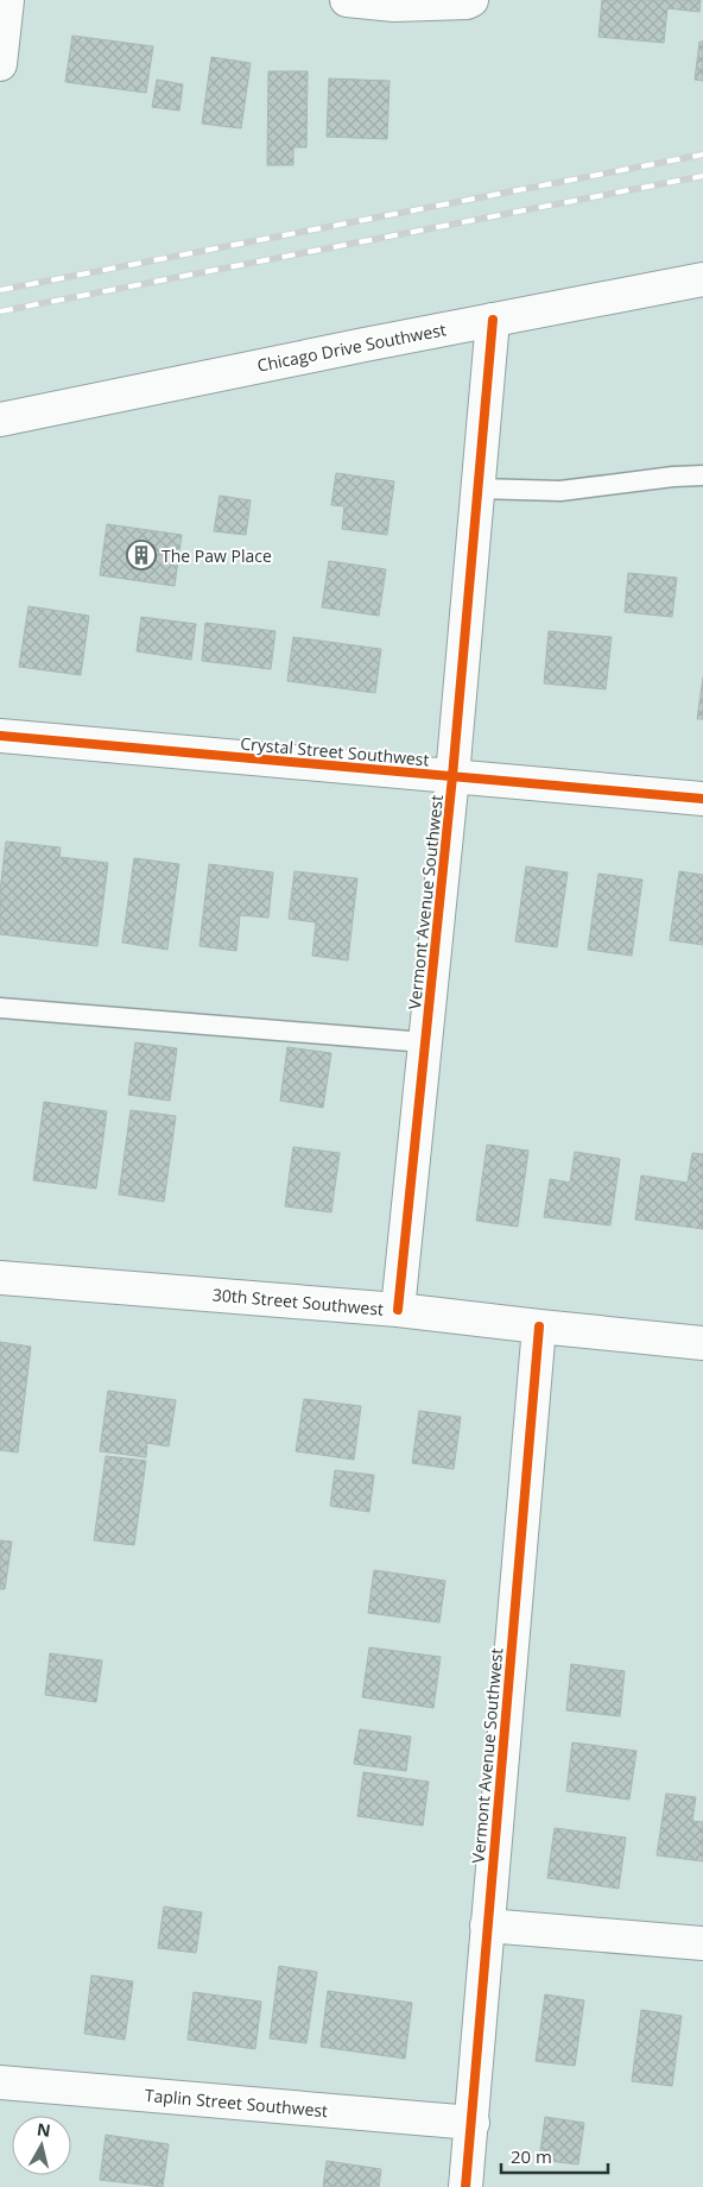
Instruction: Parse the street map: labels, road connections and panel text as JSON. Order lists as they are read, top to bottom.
{
  "streets": {
    "street": [
      "Chicago Drive Southwest",
      "Crystal Street Southwest",
      "Vermont Avenue Southwest",
      "30th Street Southwest",
      "Taplin Street Southwest"
    ]
  },
  "crossings": [
    ["Chicago Drive Southwest", "Vermont Avenue Southwest"],
    ["Crystal Street Southwest", "Vermont Avenue Southwest"],
    ["Vermont Avenue Southwest", "30th Street Southwest"],
    ["Vermont Avenue Southwest", "Taplin Street Southwest"]
  ],
  "places": {
    "building": ["The Paw Place"]
  },
  "scale_bar": "20 m",
  "north": "top"
}
